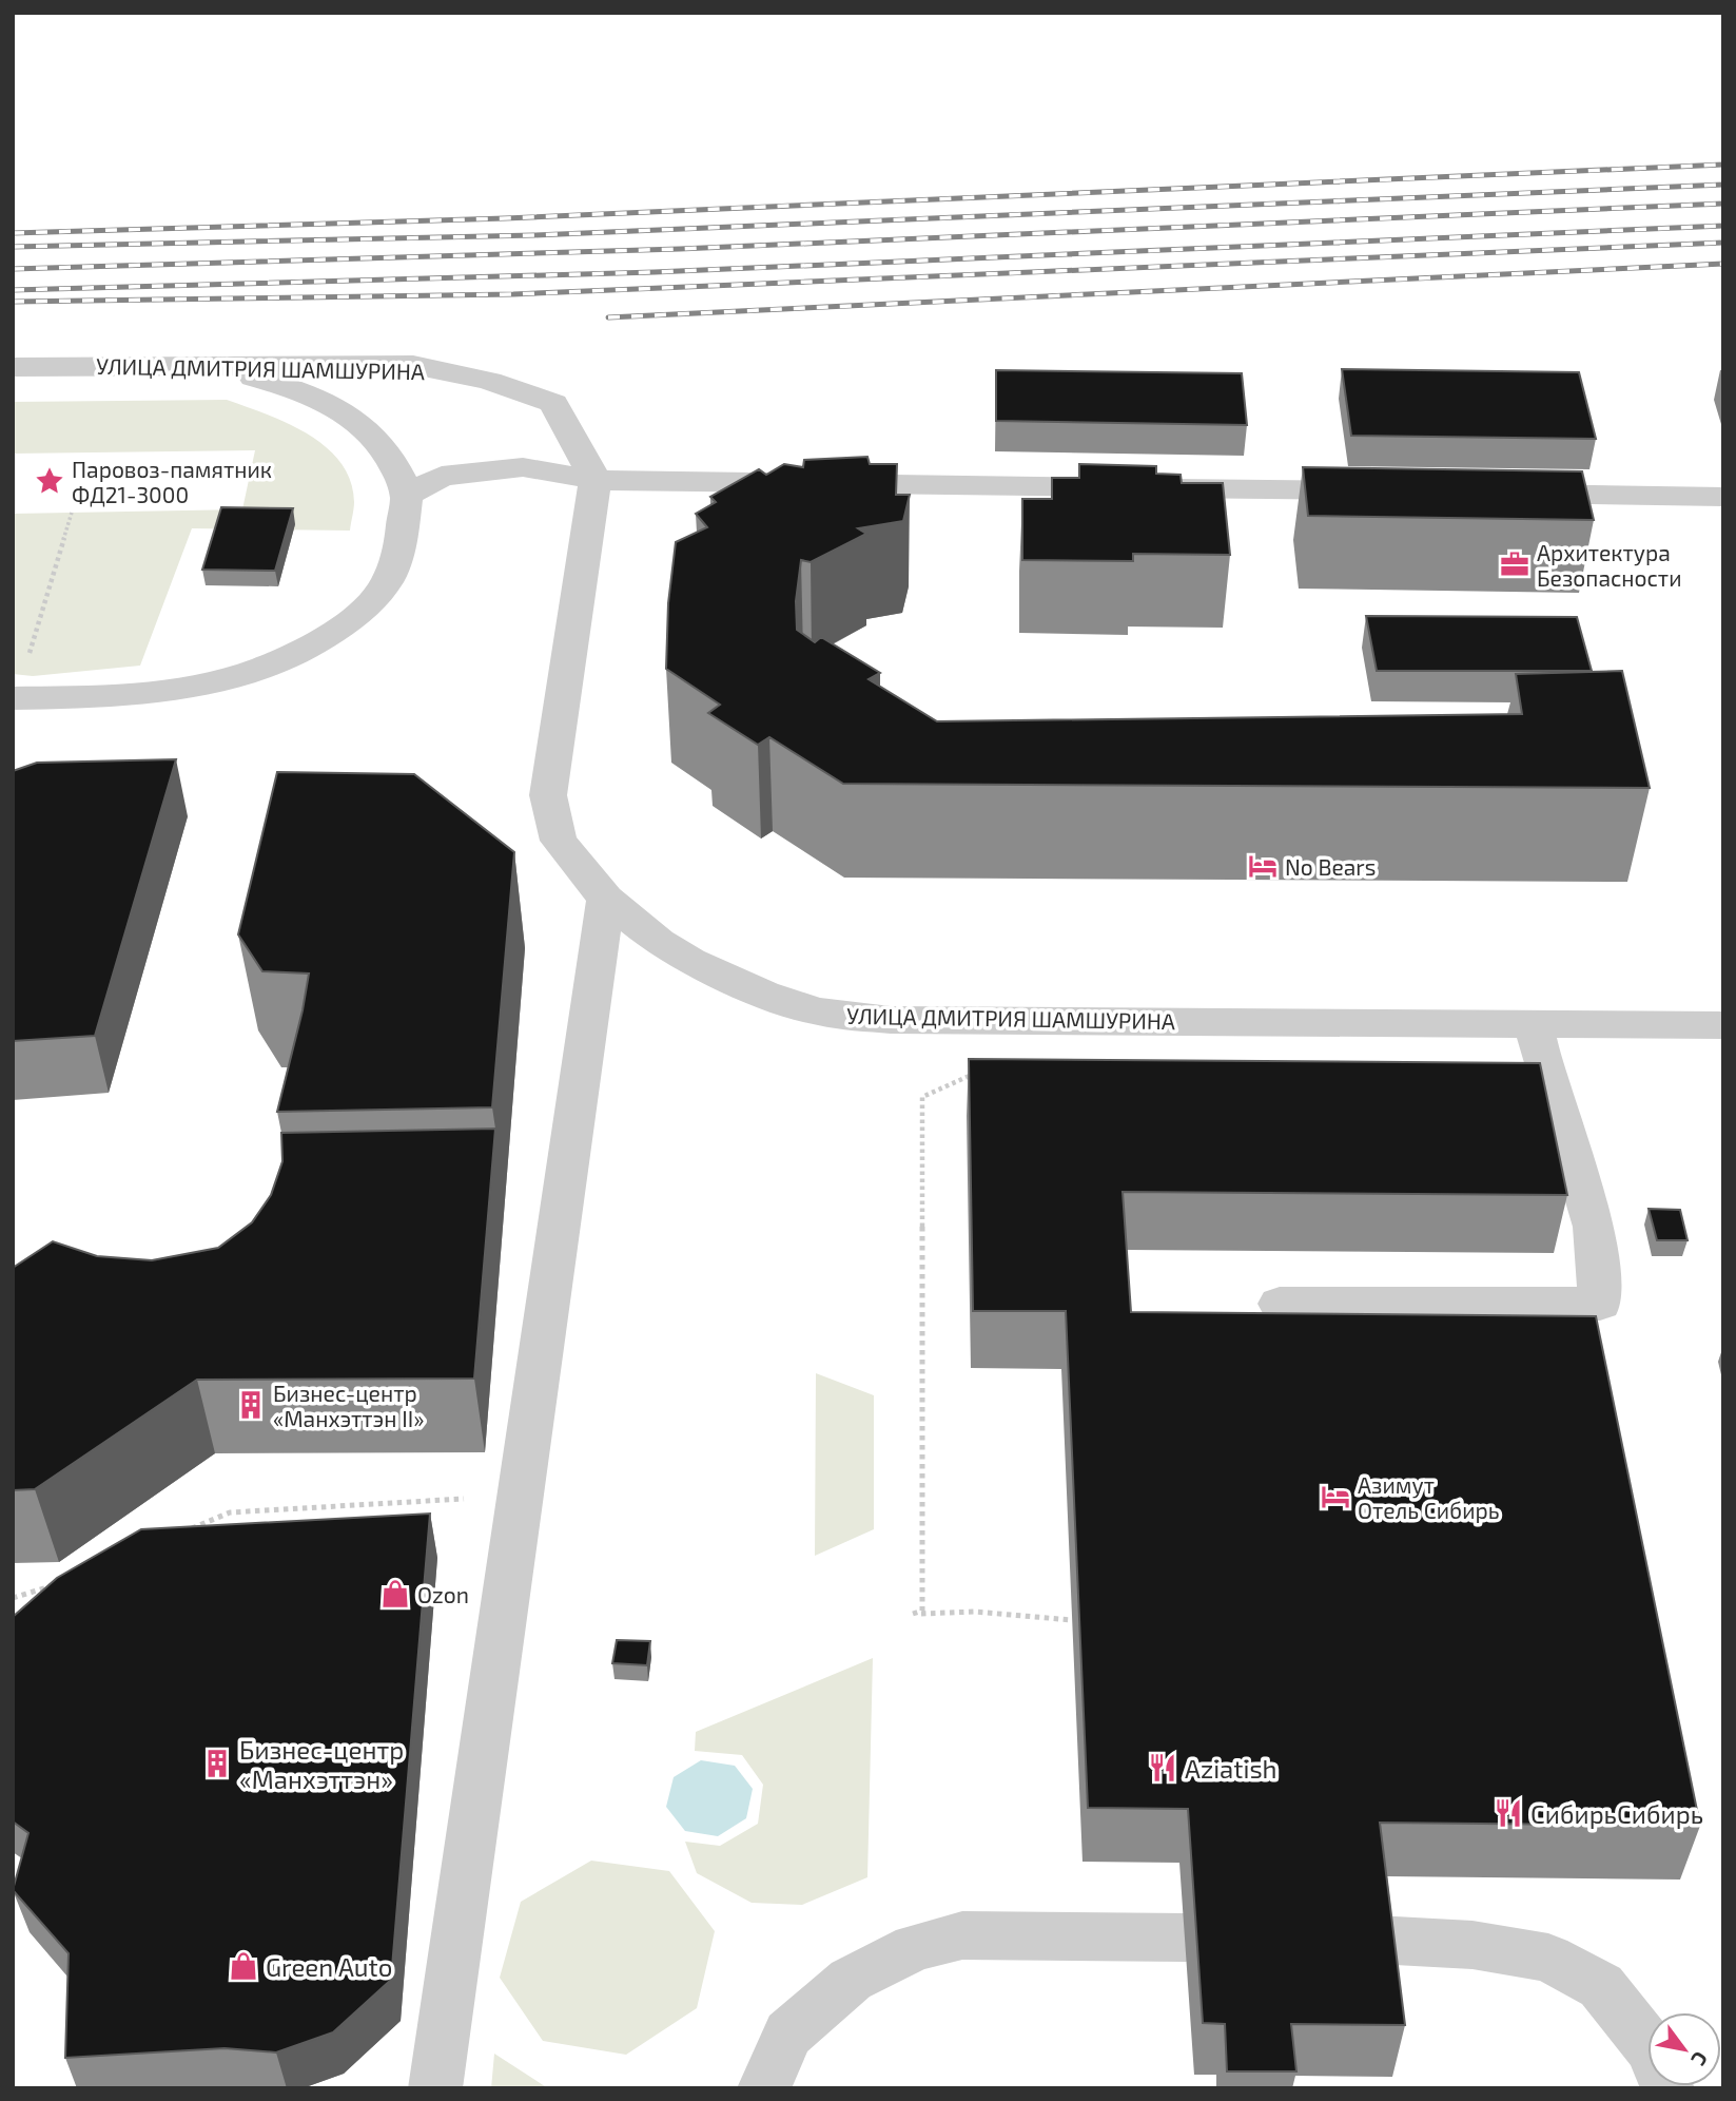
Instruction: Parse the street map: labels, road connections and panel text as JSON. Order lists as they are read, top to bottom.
{
  "streets": {
    "street": ["УЛИЦА ДМИТРИЯ ШАМШУРИНА"]
  },
  "places": {
    "place": ["Паровоз-памятник ФД21-3000"],
    "office": ["Архитектура Безопасности"],
    "hotel": ["No Bears", "Азимут Отель Сибирь"],
    "building": ["Бизнес-центр «Манхэттэн II»", "Бизнес-центр «Манхэттэн»"],
    "shop": ["Ozon", "Green Auto"],
    "restaurant": ["Aziatish", "СибирьСибирь"]
  },
  "north": "bottom right"
}
